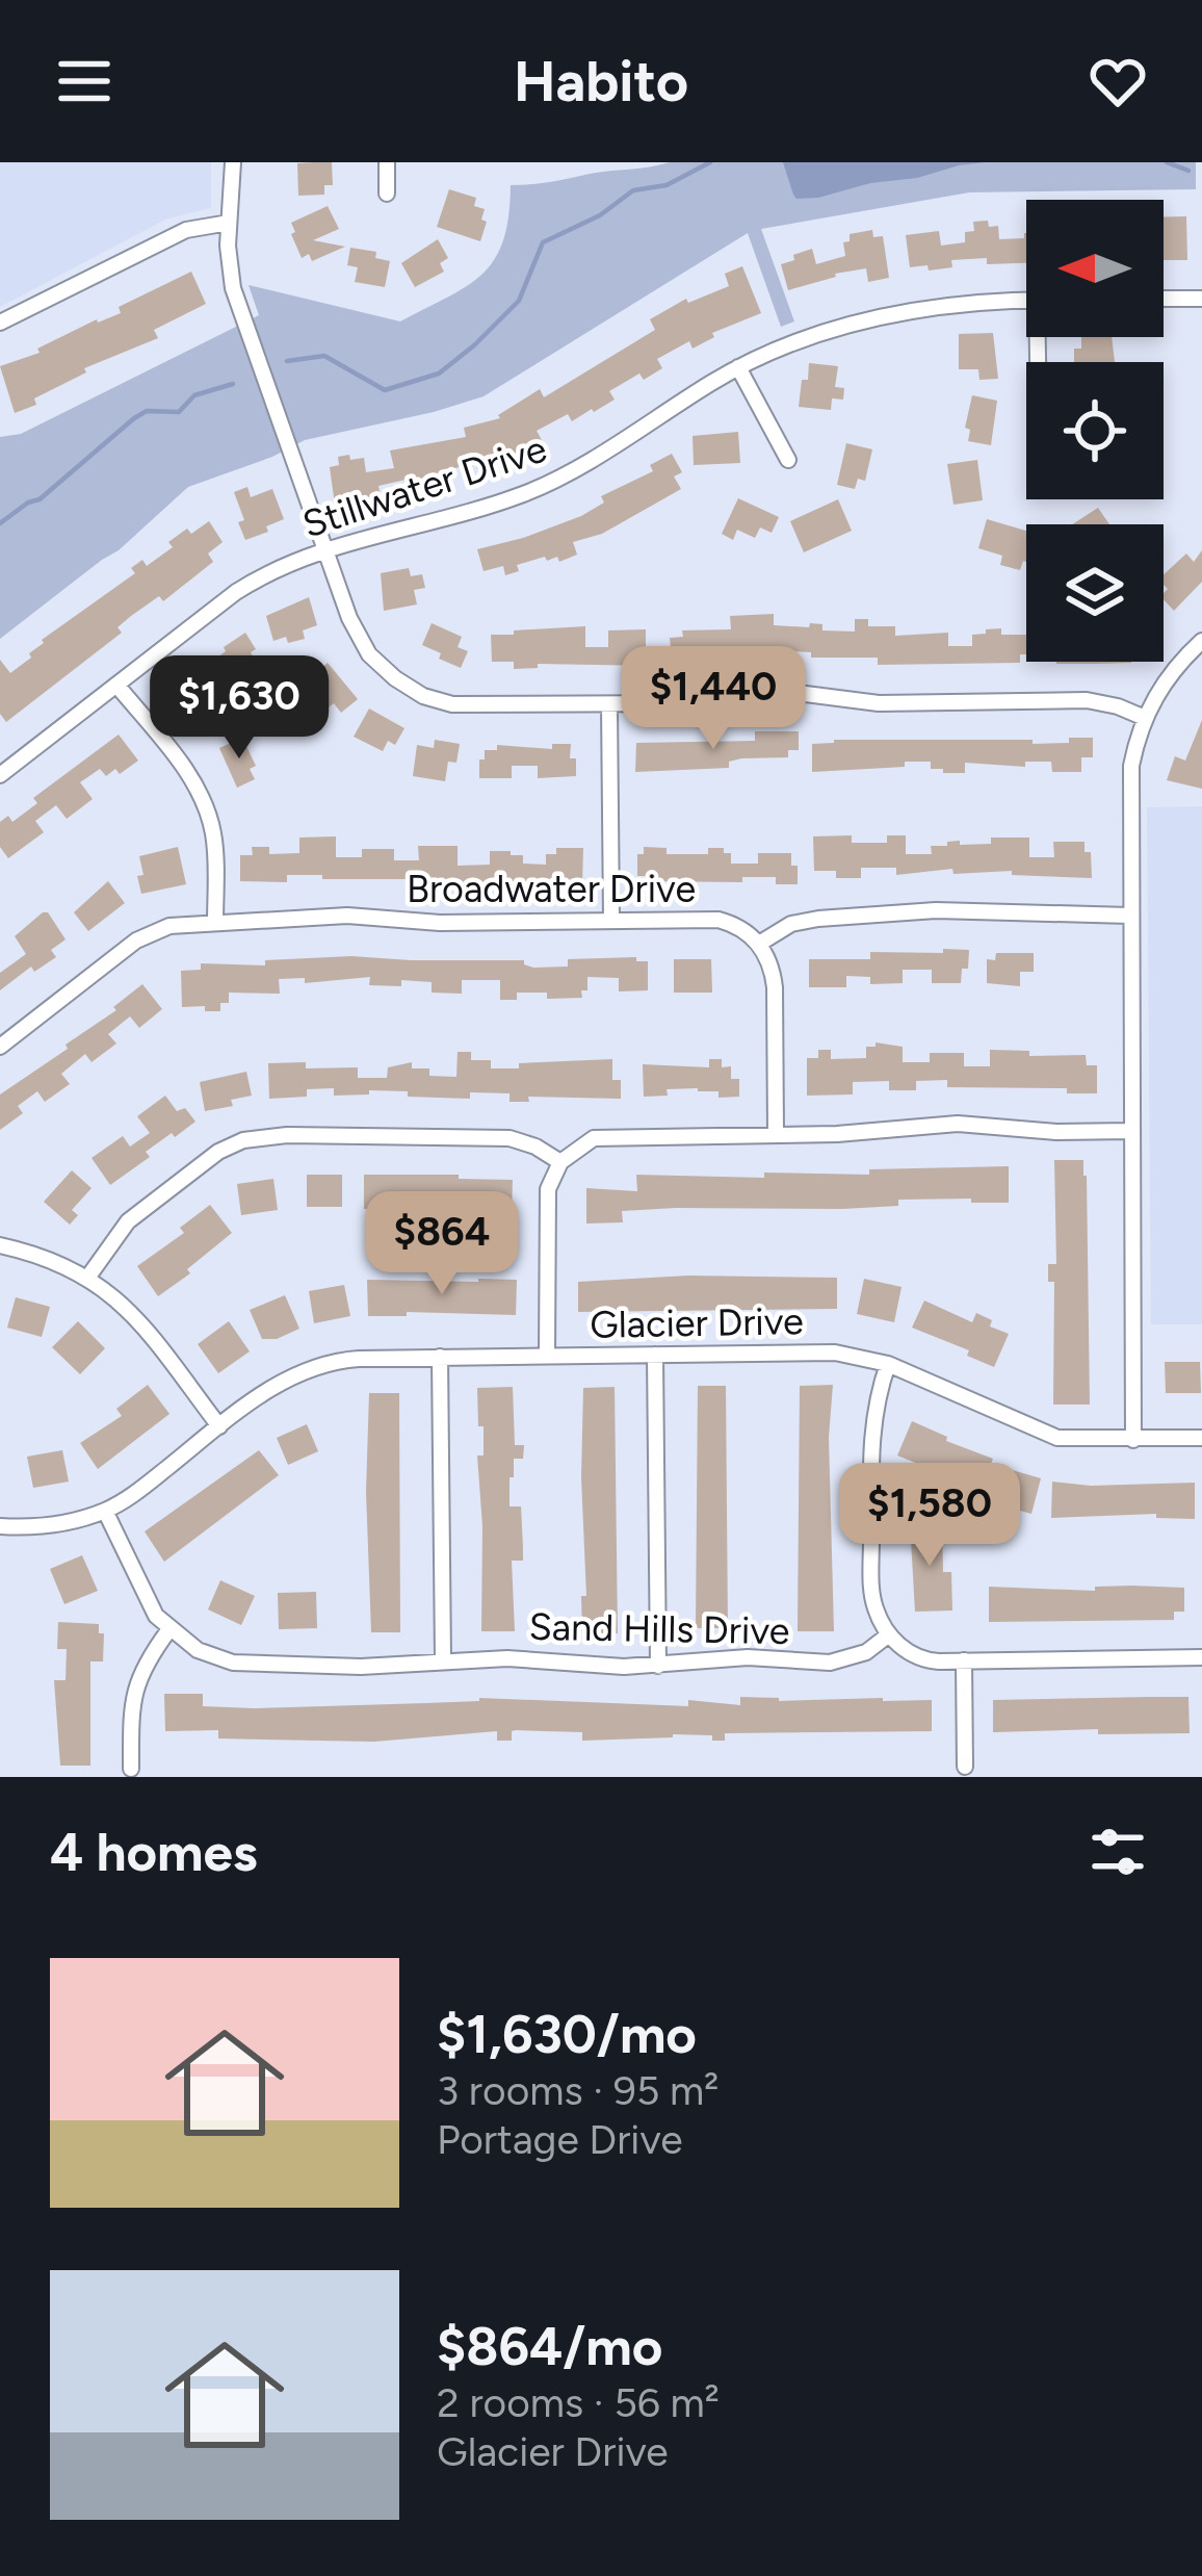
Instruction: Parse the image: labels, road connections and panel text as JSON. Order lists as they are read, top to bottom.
{
  "streets": {
    "street": [
      "Stillwater Drive",
      "Broadwater Drive",
      "Glacier Drive",
      "Sand Hills Drive"
    ]
  },
  "crossings": [
    ["Glacier Drive", "Sand Hills Drive"]
  ],
  "north": "left",
  "page": {
    "header": "Habito",
    "price": [
      "$1,440",
      "$1,630",
      "$864",
      "$1,580"
    ],
    "heading": "4 homes",
    "list": [
      {
        "name": "$1,630/mo",
        "note": "3 rooms · 95 m² · Portage Drive"
      },
      {
        "name": "$864/mo",
        "note": "2 rooms · 56 m² · Glacier Drive"
      }
    ]
  }
}
